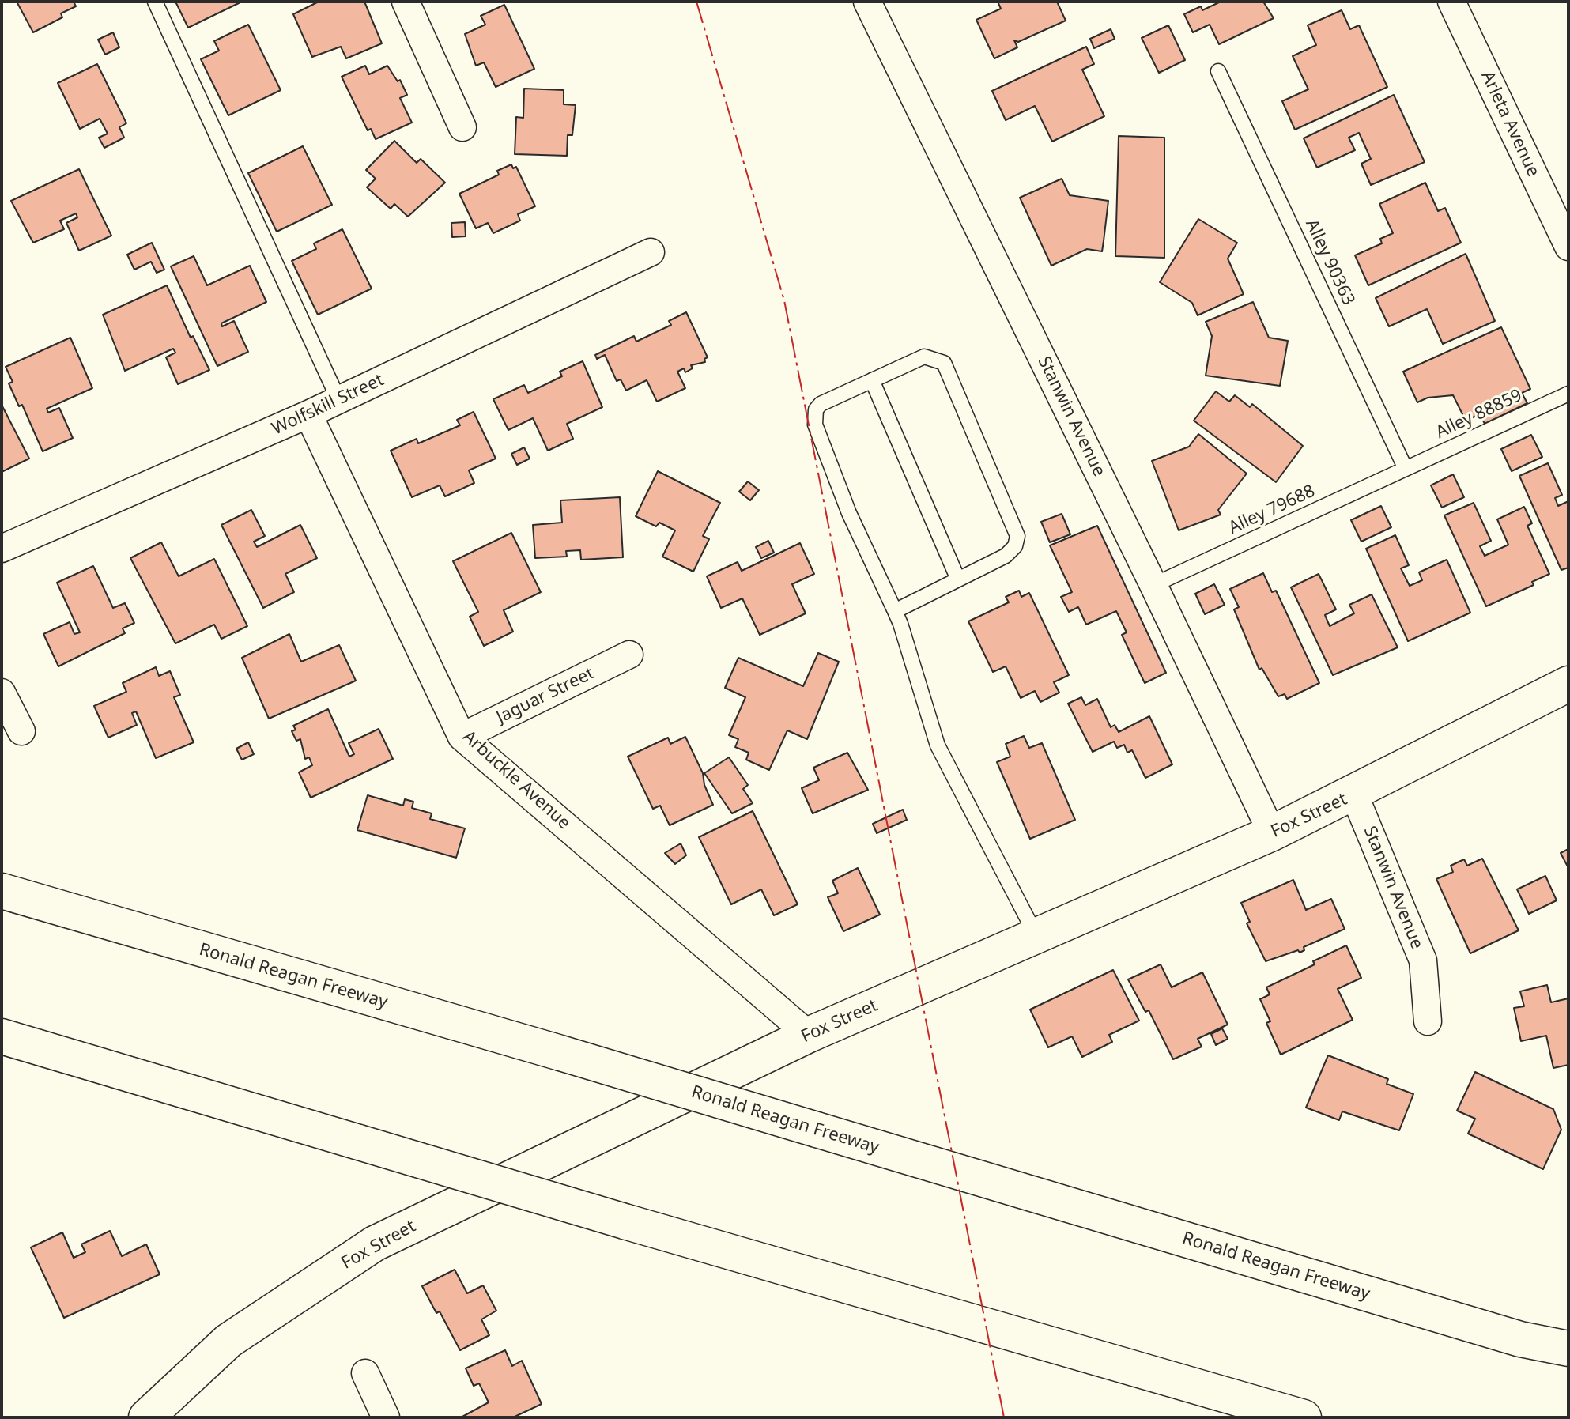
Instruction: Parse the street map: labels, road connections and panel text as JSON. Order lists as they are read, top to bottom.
{
  "streets": {
    "main road": ["Fox Street", "Ronald Reagan Freeway"],
    "street": [
      "Arleta Avenue",
      "Wolfskill Street",
      "Stanwin Avenue",
      "Jaguar Street",
      "Arbuckle Avenue"
    ],
    "lane": ["Alley 90363", "Alley 88859", "Alley 79688"]
  },
  "crossings": [
    ["Alley 90363", "Alley 88859"],
    ["Alley 90363", "Alley 79688"],
    ["Wolfskill Street", "Arbuckle Avenue"],
    ["Alley 88859", "Alley 79688"],
    ["Stanwin Avenue", "Alley 79688"],
    ["Stanwin Avenue", "Fox Street"],
    ["Jaguar Street", "Arbuckle Avenue"],
    ["Arbuckle Avenue", "Fox Street"]
  ]
}
